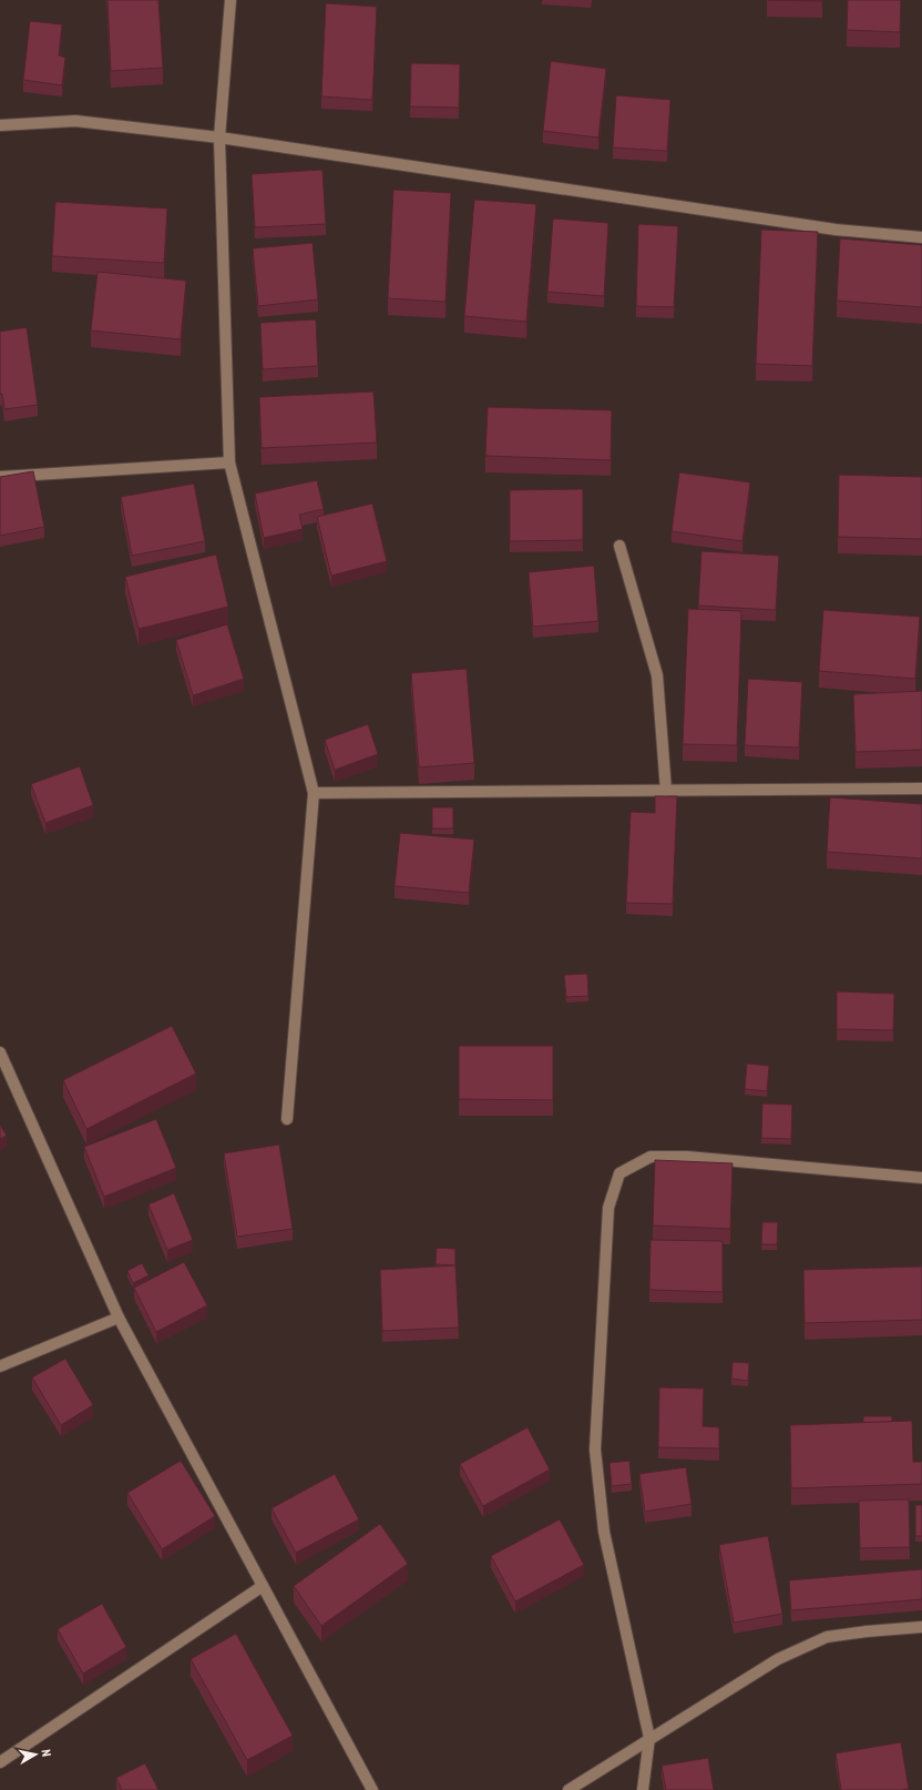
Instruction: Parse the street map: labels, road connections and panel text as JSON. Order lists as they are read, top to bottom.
{
  "north": "right"
}
